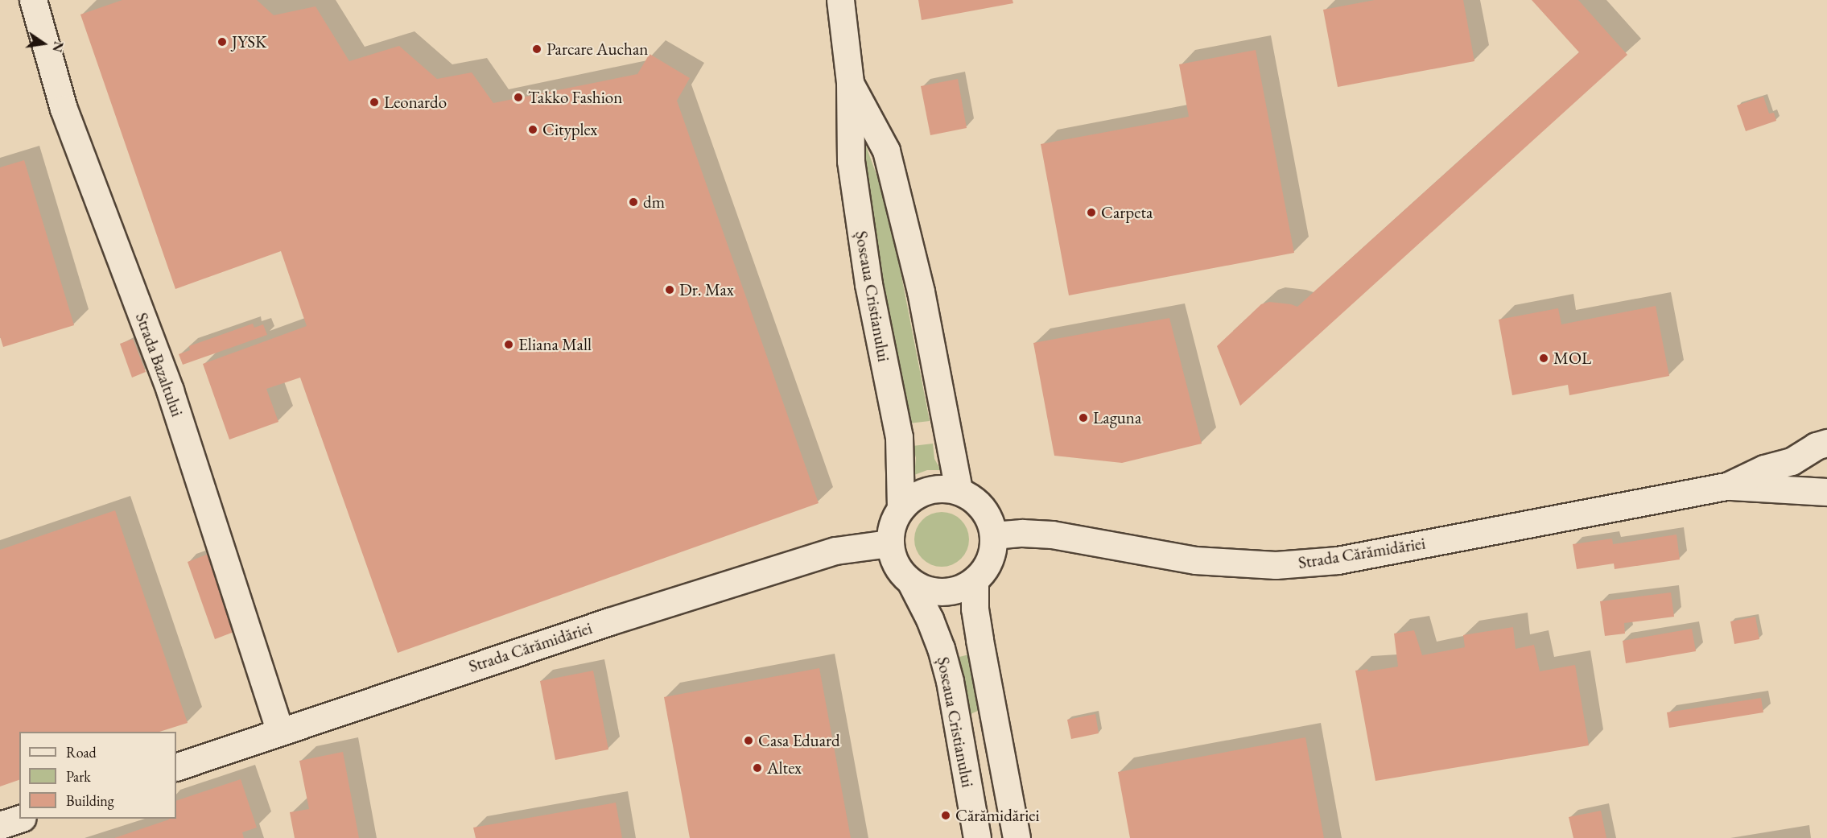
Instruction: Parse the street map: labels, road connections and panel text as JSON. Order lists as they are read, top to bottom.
{
  "streets": {
    "street": ["Șoseaua Cristianului", "Strada Bazaltului", "Strada Cărămidăriei"]
  },
  "crossings": [
    ["Șoseaua Cristianului", "Strada Cărămidăriei"],
    ["Strada Bazaltului", "Strada Cărămidăriei"]
  ],
  "places": [
    "JYSK",
    "Parcare Auchan",
    "Takko Fashion",
    "Leonardo",
    "Cityplex",
    "dm",
    "Carpeta",
    "Dr. Max",
    "Eliana Mall",
    "MOL",
    "Laguna",
    "Casa Eduard",
    "Altex",
    "Cărămidăriei"
  ],
  "legend": ["Road", "Park", "Building"],
  "north": "right"
}
